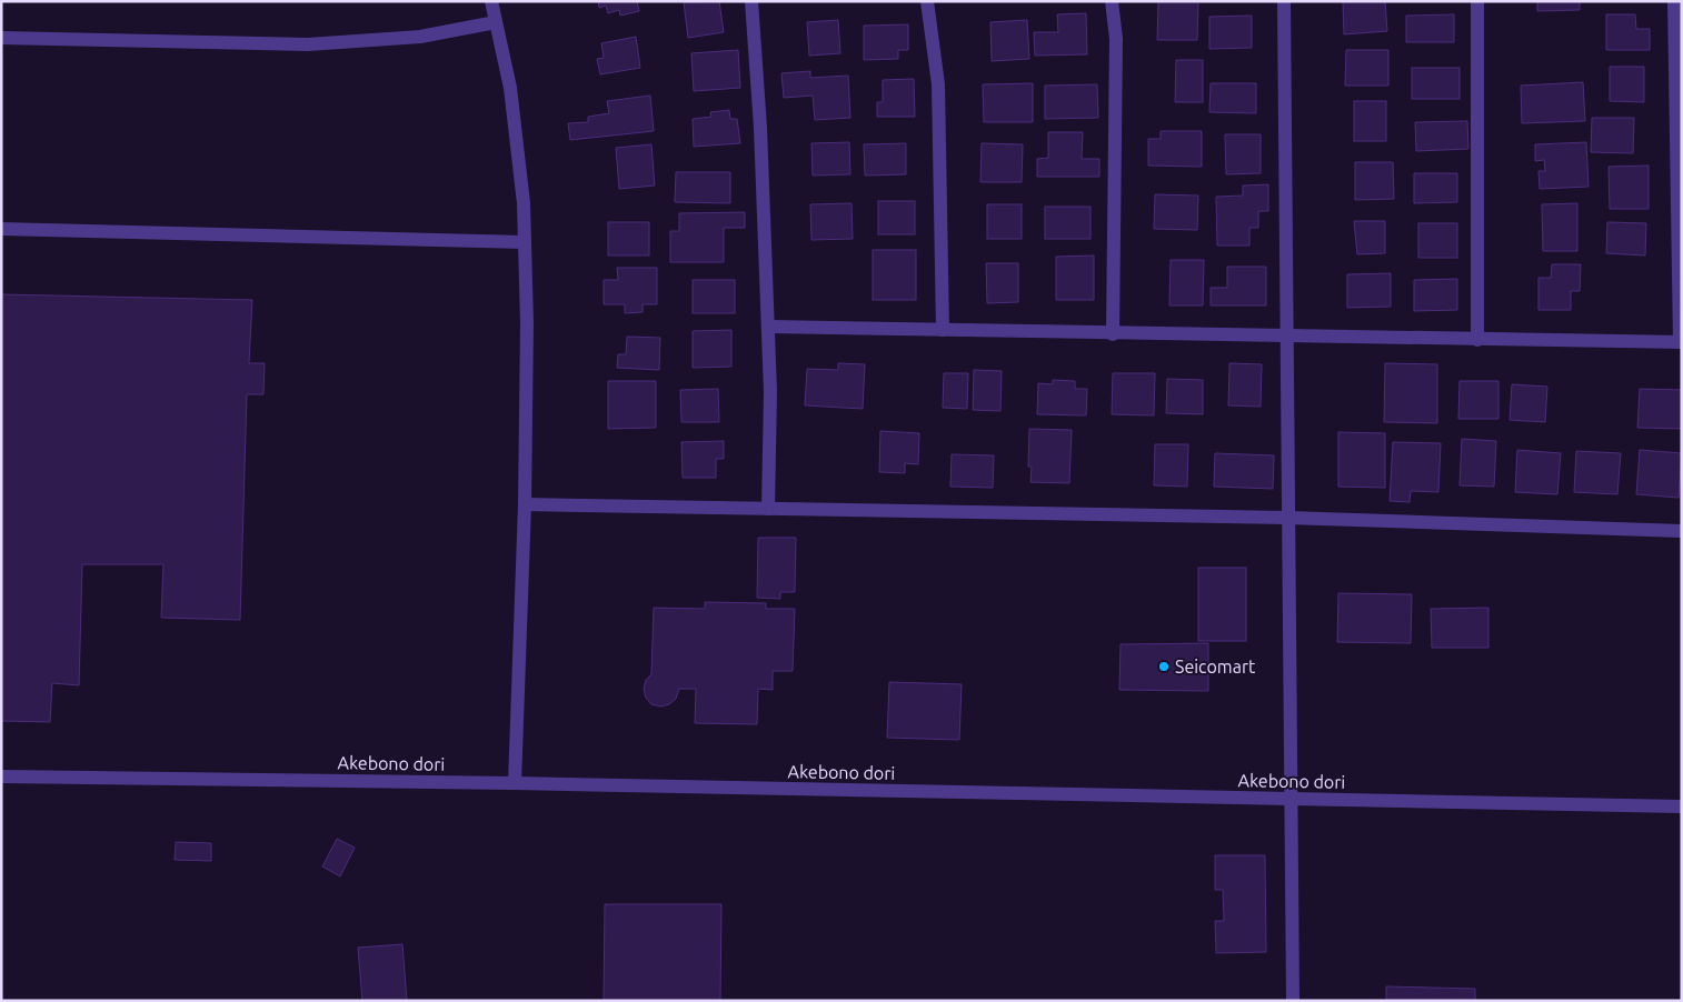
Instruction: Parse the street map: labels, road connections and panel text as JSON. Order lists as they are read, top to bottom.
{
  "streets": {
    "street": ["Akebono dori"]
  },
  "places": ["Seicomart"]
}
